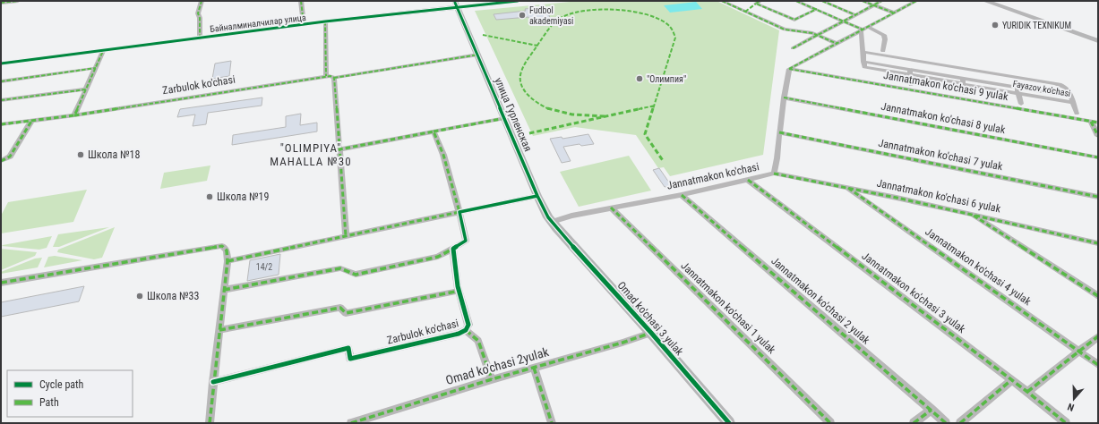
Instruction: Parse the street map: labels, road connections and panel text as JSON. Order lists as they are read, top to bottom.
{
  "streets": {
    "street": [
      "Байналминалчилар улица",
      "Zarbulok ko'chasi",
      "Jannatmakon ko'chasi 9 yulak",
      "Fayazov ko'chasi",
      "улица Гурленская",
      "Jannatmakon ko'chasi 8 yulak",
      "Jannatmakon ko'chasi 7 yulak",
      "Jannatmakon ko'chasi",
      "Jannatmakon ko'chasi 6 yulak",
      "Jannatmakon ko'chasi 4 yulak",
      "Jannatmakon ko'chasi 3 yulak",
      "Jannatmakon ko'chasi 2 yulak",
      "Jannatmakon ko'chasi 1 yulak",
      "Omad ko'chasi 3 yulak",
      "Omad ko'chasi 2yulak"
    ]
  },
  "crossings": [
    ["Байналминалчилар улица", "улица Гурленская"],
    ["Zarbulok ko'chasi", "улица Гурленская"],
    ["Zarbulok ko'chasi", "Omad ko'chasi 2yulak"],
    ["Jannatmakon ko'chasi 9 yulak", "Jannatmakon ko'chasi"],
    ["улица Гурленская", "Jannatmakon ko'chasi"],
    ["улица Гурленская", "Omad ko'chasi 3 yulak"],
    ["Jannatmakon ko'chasi 8 yulak", "Jannatmakon ko'chasi"],
    ["Jannatmakon ko'chasi 7 yulak", "Jannatmakon ko'chasi"],
    ["Jannatmakon ko'chasi", "Jannatmakon ko'chasi 6 yulak"],
    ["Jannatmakon ko'chasi", "Jannatmakon ko'chasi 3 yulak"],
    ["Jannatmakon ko'chasi", "Jannatmakon ko'chasi 2 yulak"],
    ["Jannatmakon ko'chasi", "Jannatmakon ko'chasi 1 yulak"],
    ["Jannatmakon ko'chasi", "Omad ko'chasi 3 yulak"],
    ["Jannatmakon ko'chasi 6 yulak", "Jannatmakon ko'chasi 4 yulak"],
    ["Omad ko'chasi 3 yulak", "Omad ko'chasi 2yulak"]
  ],
  "districts": ["\"OLIMPIYA\" MAHALLA №30"],
  "places": [
    "Fudbol akademiyasi",
    "YURIDIK TEXNIKUM",
    "\"Олимпия\"",
    "Школа №18",
    "Школа №19",
    "Школа №33"
  ],
  "house_numbers": ["14/2"],
  "legend": ["Cycle path", "Path"],
  "north": "bottom"
}
